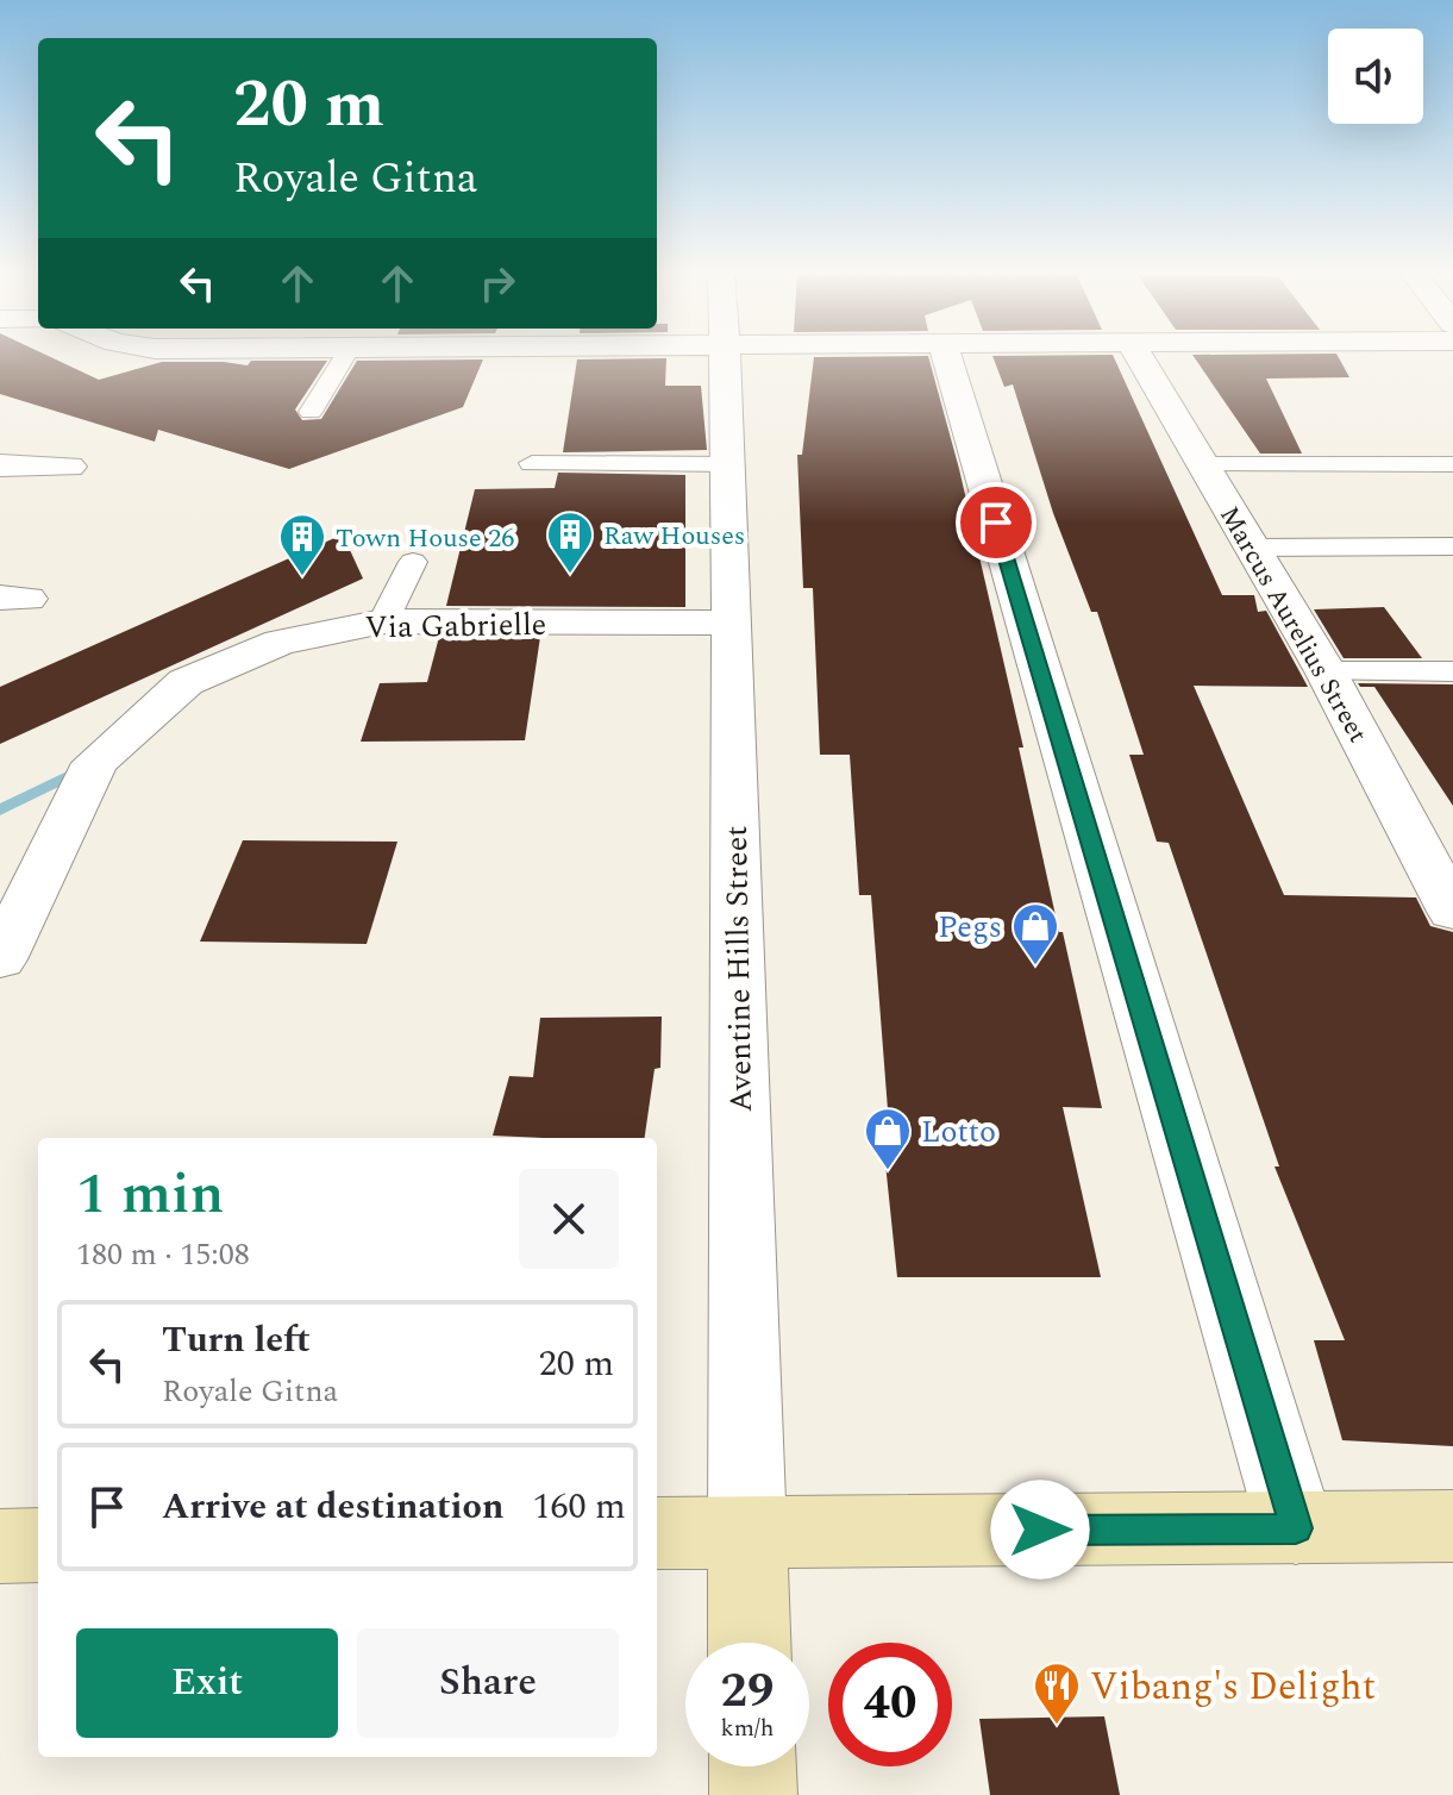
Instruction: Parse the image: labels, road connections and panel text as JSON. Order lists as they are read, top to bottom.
{
  "streets": {
    "street": ["Marcus Aurelius Street", "Via Gabrielle", "Aventine Hills Street"]
  },
  "crossings": [
    ["Via Gabrielle", "Aventine Hills Street"]
  ],
  "places": {
    "building": ["Raw Houses", "Town House 26"],
    "shop": ["Pegs", "Lotto"],
    "restaurant": ["Vibang's Delight"]
  },
  "page": {
    "turn": ["20 m", "Royale Gitna"],
    "heading": ["1 min", "180 m · 15:08"],
    "list": [
      {
        "name": "Turn left",
        "note": "Royale Gitna",
        "value": "20 m"
      },
      {
        "name": "Arrive at destination",
        "value": "160 m"
      }
    ],
    "buttons": ["Exit", "Share"],
    "speed": "29 km/h",
    "limit": "40"
  }
}
